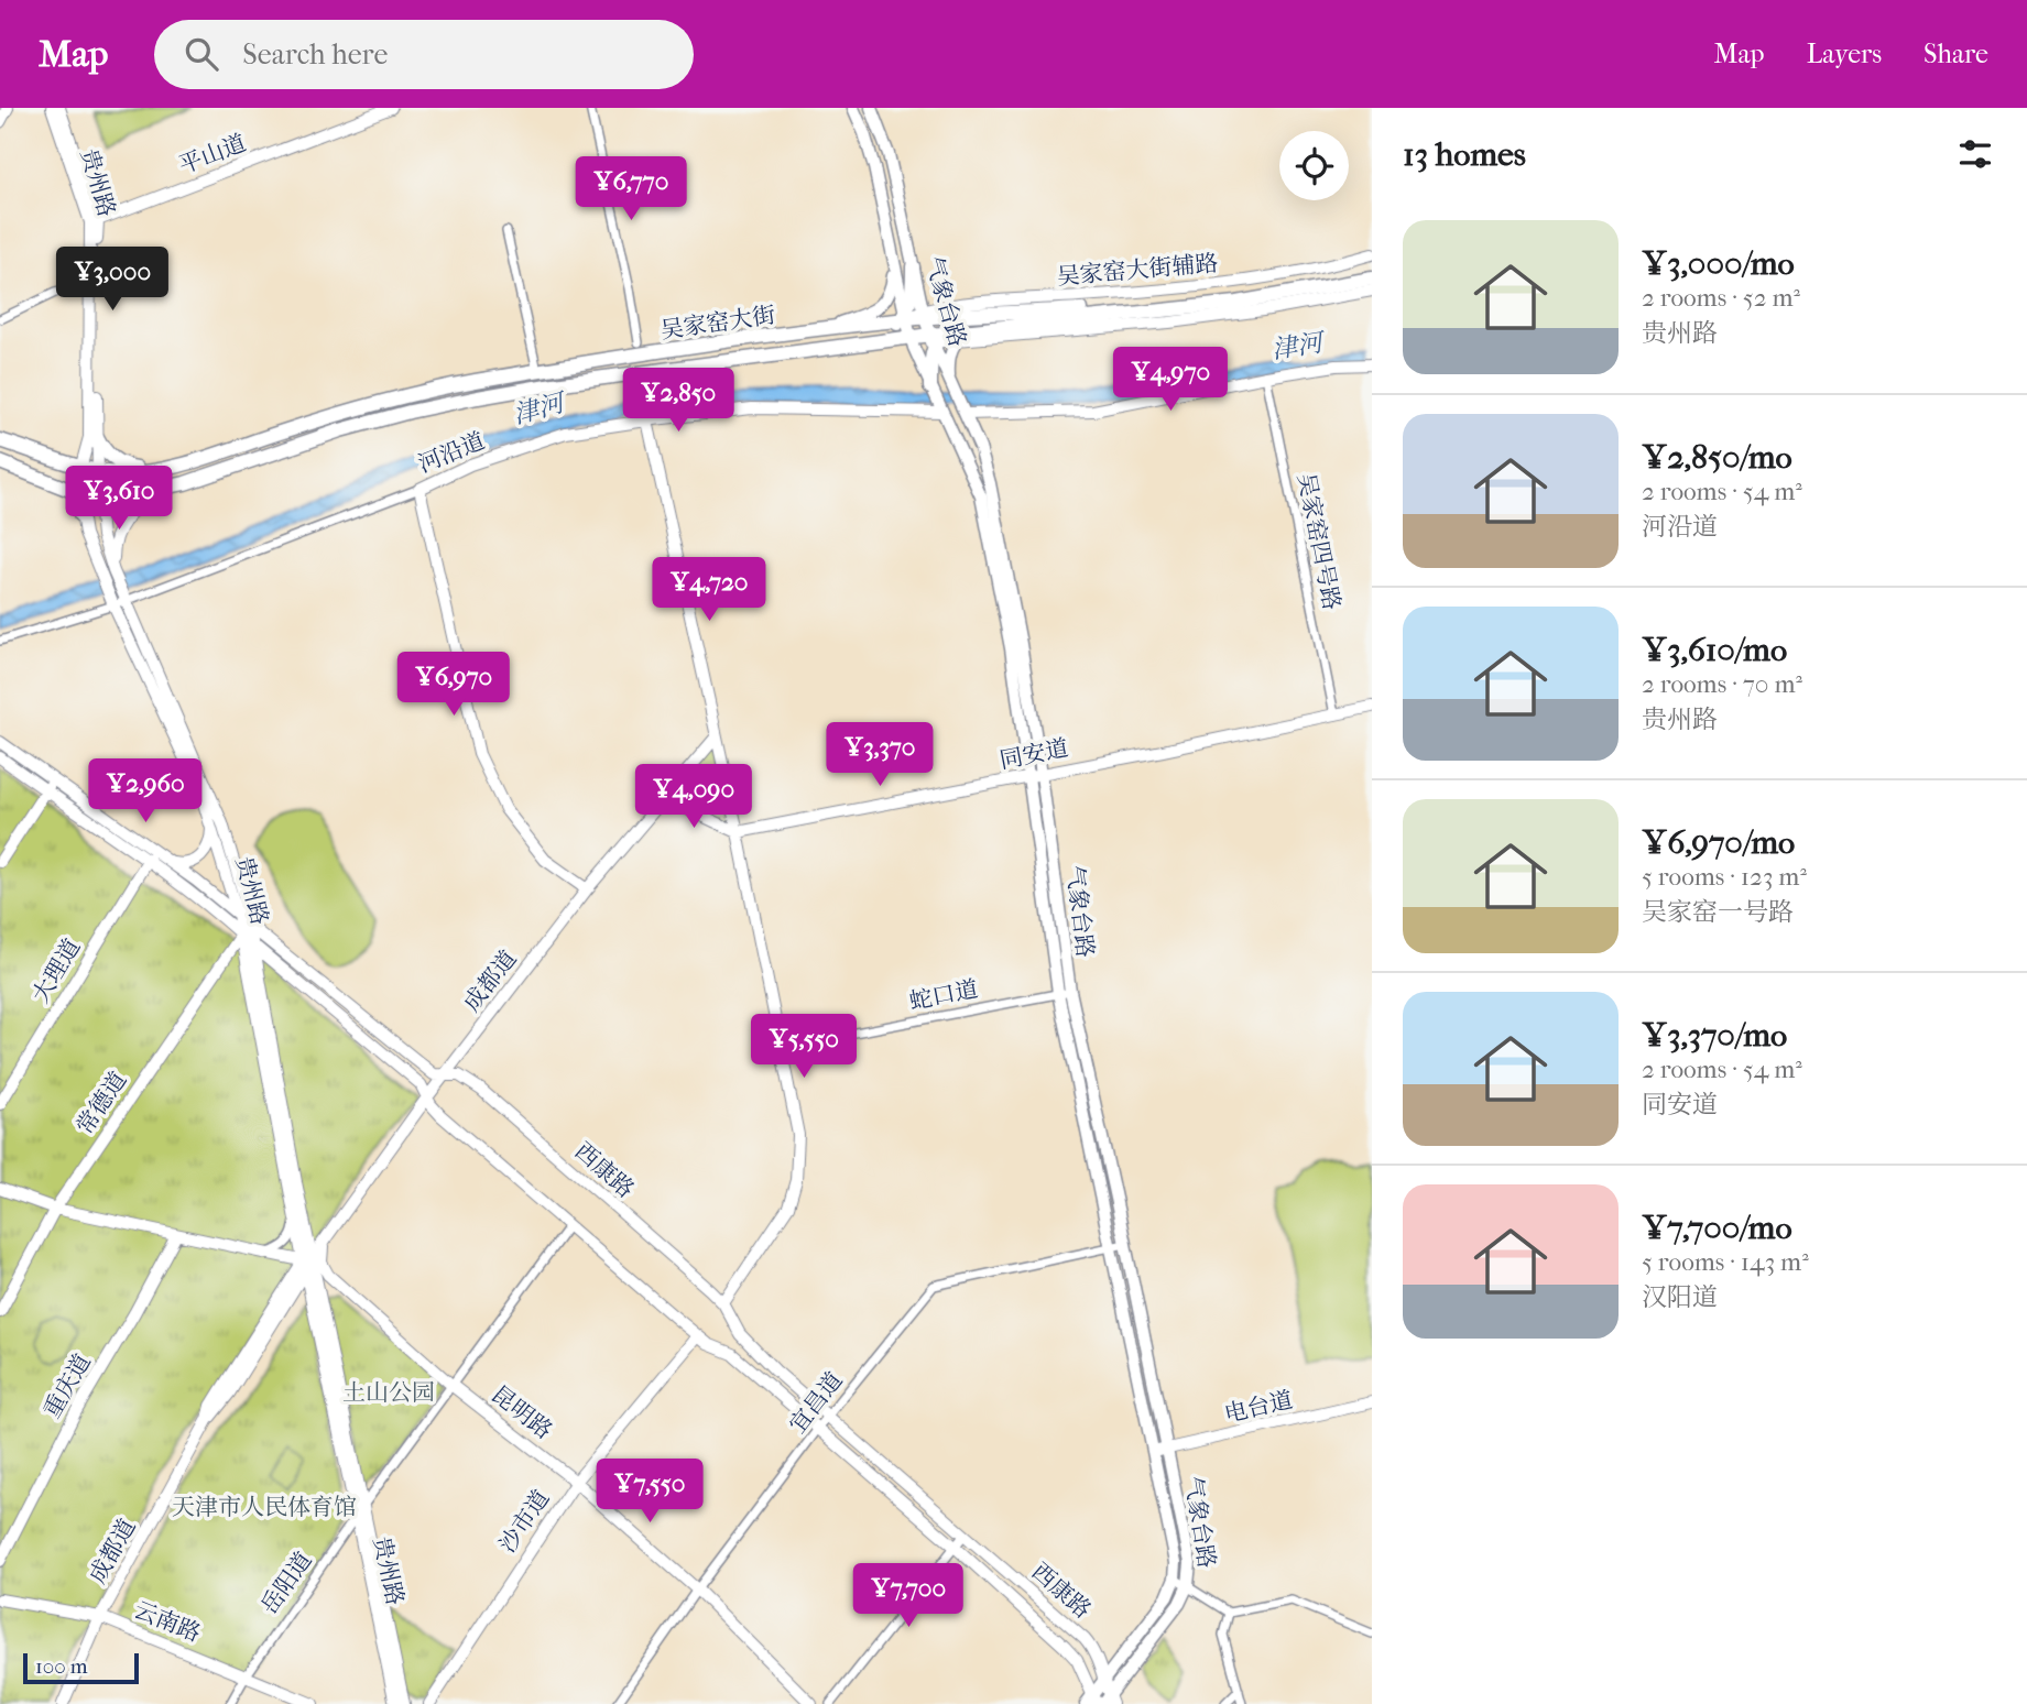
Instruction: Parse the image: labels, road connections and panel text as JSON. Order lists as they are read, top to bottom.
{
  "streets": {
    "highway": ["吴家窑大街"],
    "main road": ["气象台路"],
    "street": [
      "平山道",
      "贵州路",
      "吴家窑大街辅路",
      "河沿道",
      "吴家窑四号路",
      "同安道",
      "大理道",
      "成都道",
      "蛇口道",
      "常德道",
      "西康路",
      "重庆道",
      "宜昌道",
      "电台道",
      "昆明路",
      "沙市道",
      "岳阳道",
      "云南路"
    ]
  },
  "crossings": [
    ["平山道", "贵州路"],
    ["贵州路", "吴家窑大街"],
    ["贵州路", "河沿道"],
    ["贵州路", "成都道"],
    ["贵州路", "常德道"],
    ["贵州路", "西康路"],
    ["贵州路", "岳阳道"],
    ["吴家窑大街辅路", "气象台路"],
    ["吴家窑大街辅路", "吴家窑大街"],
    ["气象台路", "吴家窑大街"],
    ["气象台路", "河沿道"],
    ["气象台路", "同安道"],
    ["气象台路", "蛇口道"],
    ["气象台路", "西康路"],
    ["气象台路", "宜昌道"],
    ["气象台路", "电台道"],
    ["吴家窑四号路", "同安道"],
    ["大理道", "西康路"],
    ["成都道", "西康路"],
    ["成都道", "昆明路"],
    ["成都道", "云南路"],
    ["常德道", "西康路"],
    ["西康路", "宜昌道"],
    ["西康路", "沙市道"],
    ["西康路", "岳阳道"],
    ["宜昌道", "昆明路"],
    ["昆明路", "沙市道"],
    ["昆明路", "岳阳道"],
    ["岳阳道", "云南路"]
  ],
  "water": ["津河"],
  "parks": ["土山公园", "天津市人民体育馆"],
  "scale_bar": "100 m",
  "page": {
    "header": "Map",
    "search": "Search here",
    "nav": ["Map", "Layers", "Share"],
    "heading": "13 homes",
    "price": [
      "¥6,770",
      "¥3,000",
      "¥4,970",
      "¥2,850",
      "¥3,610",
      "¥4,720",
      "¥6,970",
      "¥3,370",
      "¥2,960",
      "¥4,090",
      "¥5,550",
      "¥7,550",
      "¥7,700"
    ],
    "list": [
      {
        "name": "¥3,000/mo",
        "note": "2 rooms · 52 m² · 贵州路"
      },
      {
        "name": "¥2,850/mo",
        "note": "2 rooms · 54 m² · 河沿道"
      },
      {
        "name": "¥3,610/mo",
        "note": "2 rooms · 70 m² · 贵州路"
      },
      {
        "name": "¥6,970/mo",
        "note": "5 rooms · 123 m² · 吴家窑一号路"
      },
      {
        "name": "¥3,370/mo",
        "note": "2 rooms · 54 m² · 同安道"
      },
      {
        "name": "¥7,700/mo",
        "note": "5 rooms · 143 m² · 汉阳道"
      }
    ],
    "scale": "100 m"
  }
}
